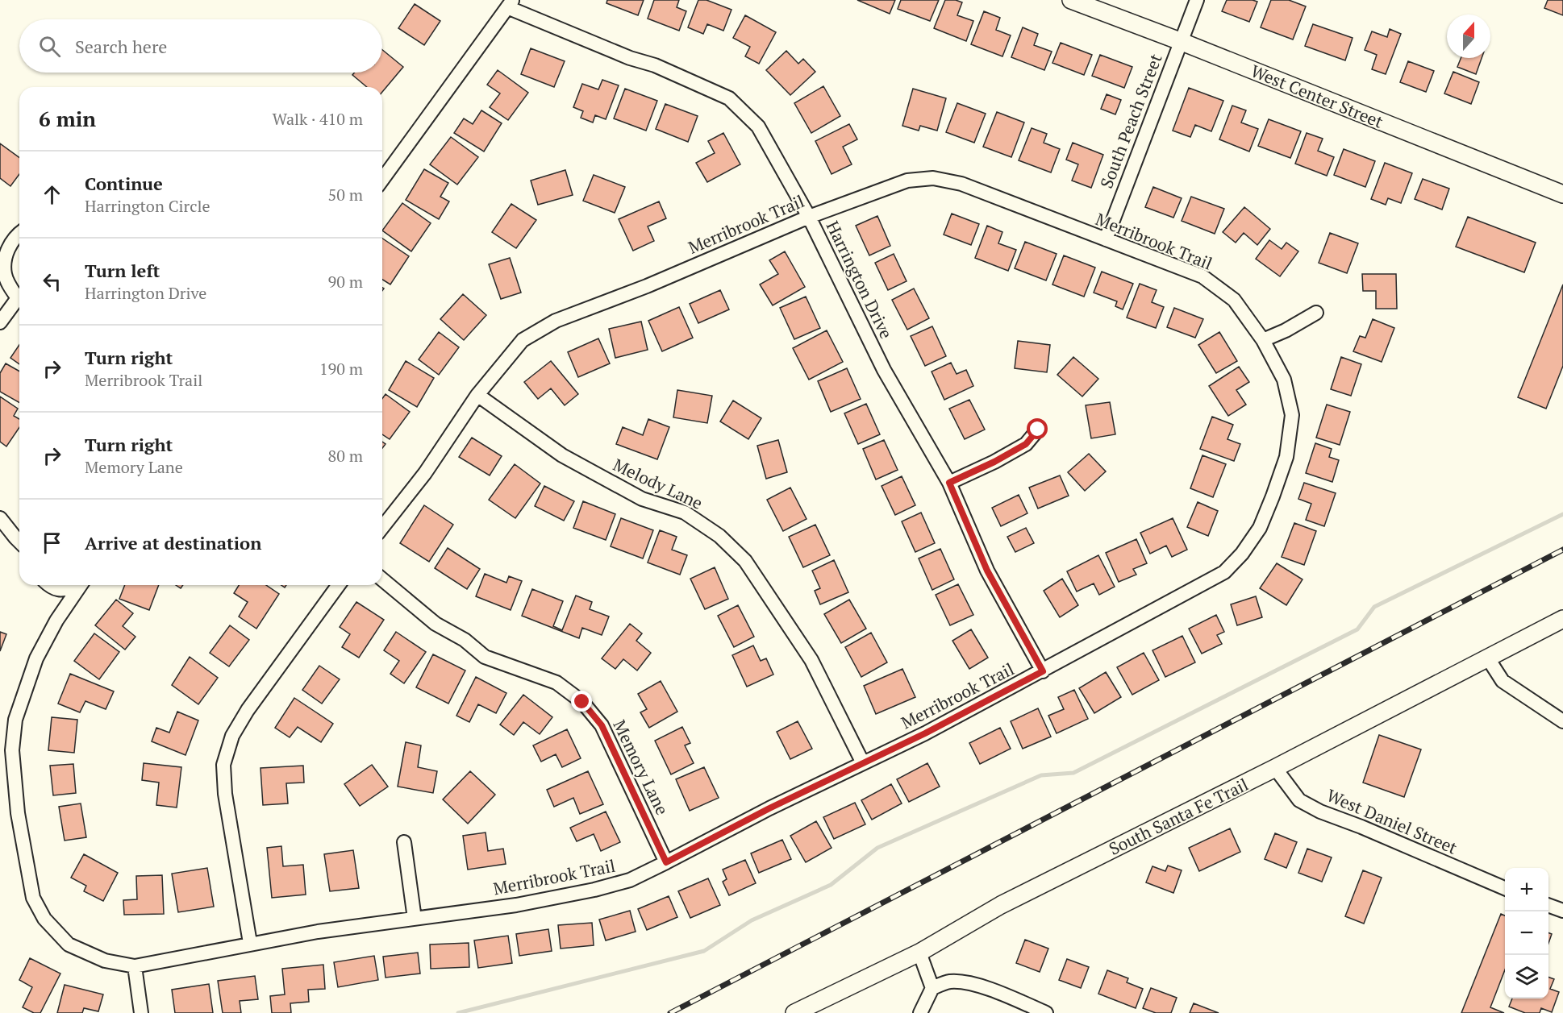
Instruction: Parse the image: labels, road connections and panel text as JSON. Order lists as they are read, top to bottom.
{
  "streets": {
    "street": [
      "West Center Street",
      "South Peach Street",
      "Merribrook Trail",
      "Harrington Drive",
      "Melody Lane",
      "Memory Lane",
      "South Santa Fe Trail",
      "West Daniel Street"
    ]
  },
  "crossings": [
    ["West Center Street", "South Peach Street"],
    ["South Peach Street", "Merribrook Trail"],
    ["Merribrook Trail", "Harrington Drive"],
    ["Merribrook Trail", "Melody Lane"],
    ["Merribrook Trail", "Memory Lane"],
    ["South Santa Fe Trail", "West Daniel Street"]
  ],
  "north": "top",
  "page": {
    "search": "Search here",
    "heading": ["6 min", "Walk · 410 m"],
    "list": [
      ["Continue", "Harrington Circle", "50 m"],
      ["Turn left", "Harrington Drive", "90 m"],
      ["Turn right", "Merribrook Trail", "190 m"],
      ["Turn right", "Memory Lane", "80 m"],
      "Arrive at destination"
    ],
    "map_buttons": ["+", "−"]
  }
}
